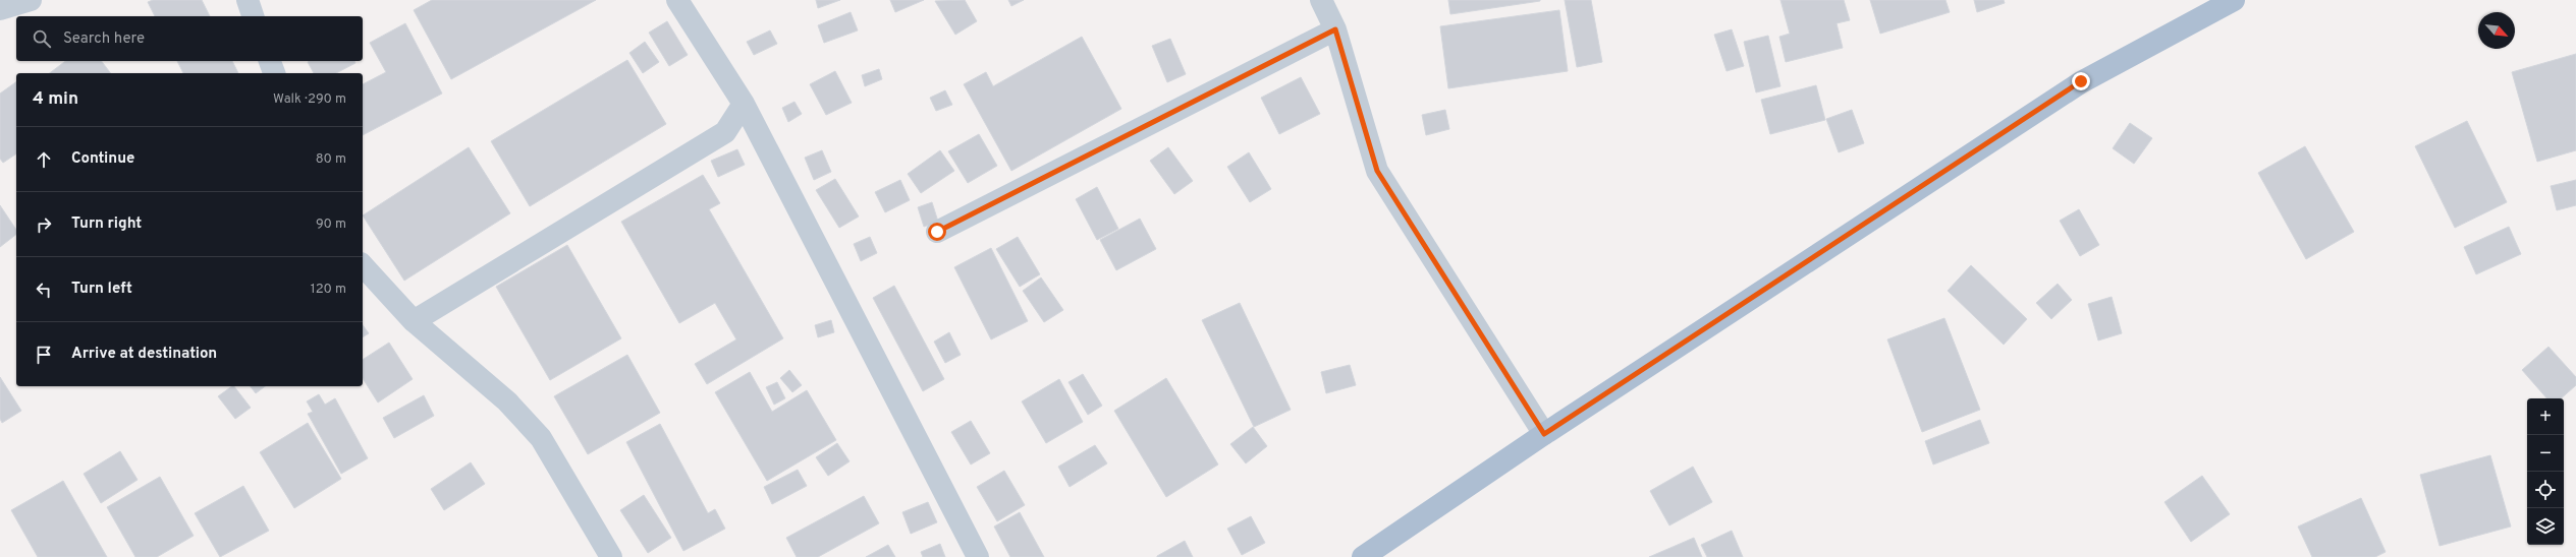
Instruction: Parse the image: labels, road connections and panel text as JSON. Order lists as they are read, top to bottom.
{
  "north": "bottom right",
  "page": {
    "search": "Search here",
    "heading": ["4 min", "Walk · 290 m"],
    "list": [
      ["Continue", "80 m"],
      ["Turn right", "90 m"],
      ["Turn left", "120 m"],
      "Arrive at destination"
    ],
    "map_buttons": ["+", "−"]
  }
}
